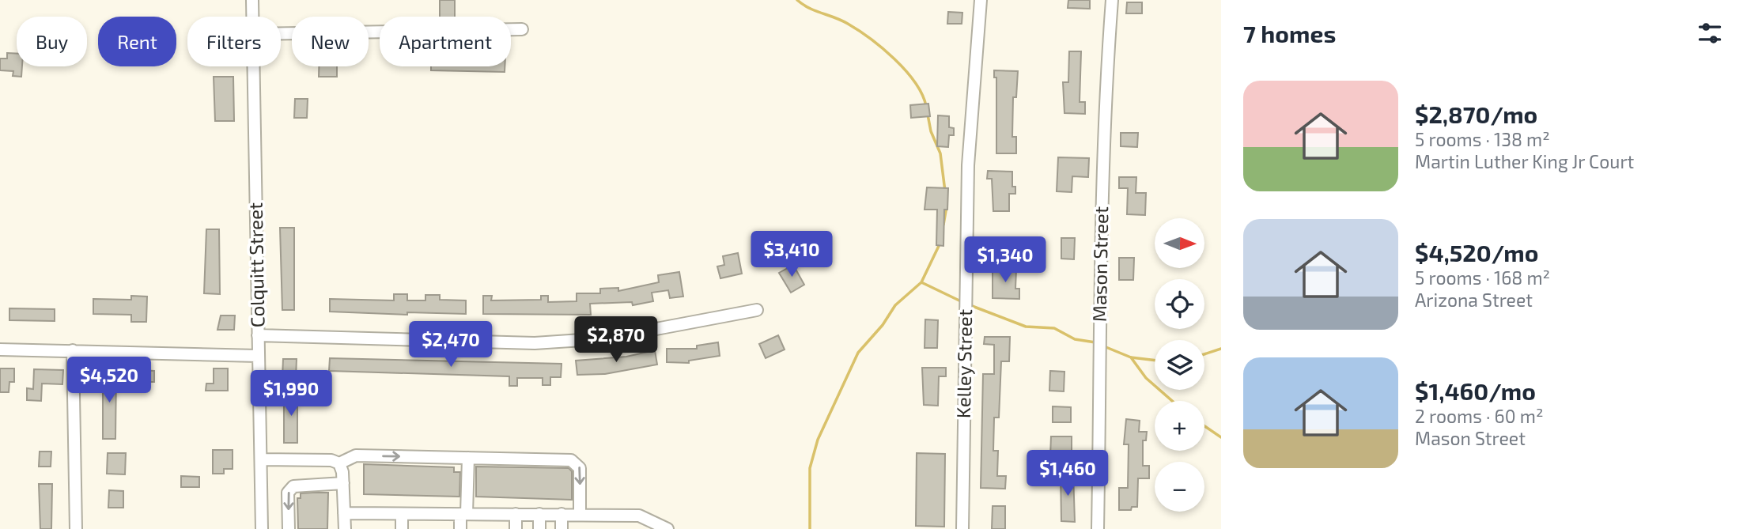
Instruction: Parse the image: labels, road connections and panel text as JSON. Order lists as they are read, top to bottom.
{
  "streets": {
    "street": ["Mason Street", "Colquitt Street", "Kelley Street"]
  },
  "north": "right",
  "page": {
    "heading": "7 homes",
    "chip": [
      "Buy",
      "Rent",
      "Filters",
      "New",
      "Apartment"
    ],
    "list": [
      {
        "name": "$2,870/mo",
        "note": "5 rooms · 138 m² · Martin Luther King Jr Court"
      },
      {
        "name": "$4,520/mo",
        "note": "5 rooms · 168 m² · Arizona Street"
      },
      {
        "name": "$1,460/mo",
        "note": "2 rooms · 60 m² · Mason Street"
      }
    ],
    "map_buttons": ["+", "−"],
    "price": [
      "$3,410",
      "$1,340",
      "$2,870",
      "$2,470",
      "$4,520",
      "$1,990",
      "$1,460"
    ]
  }
}
